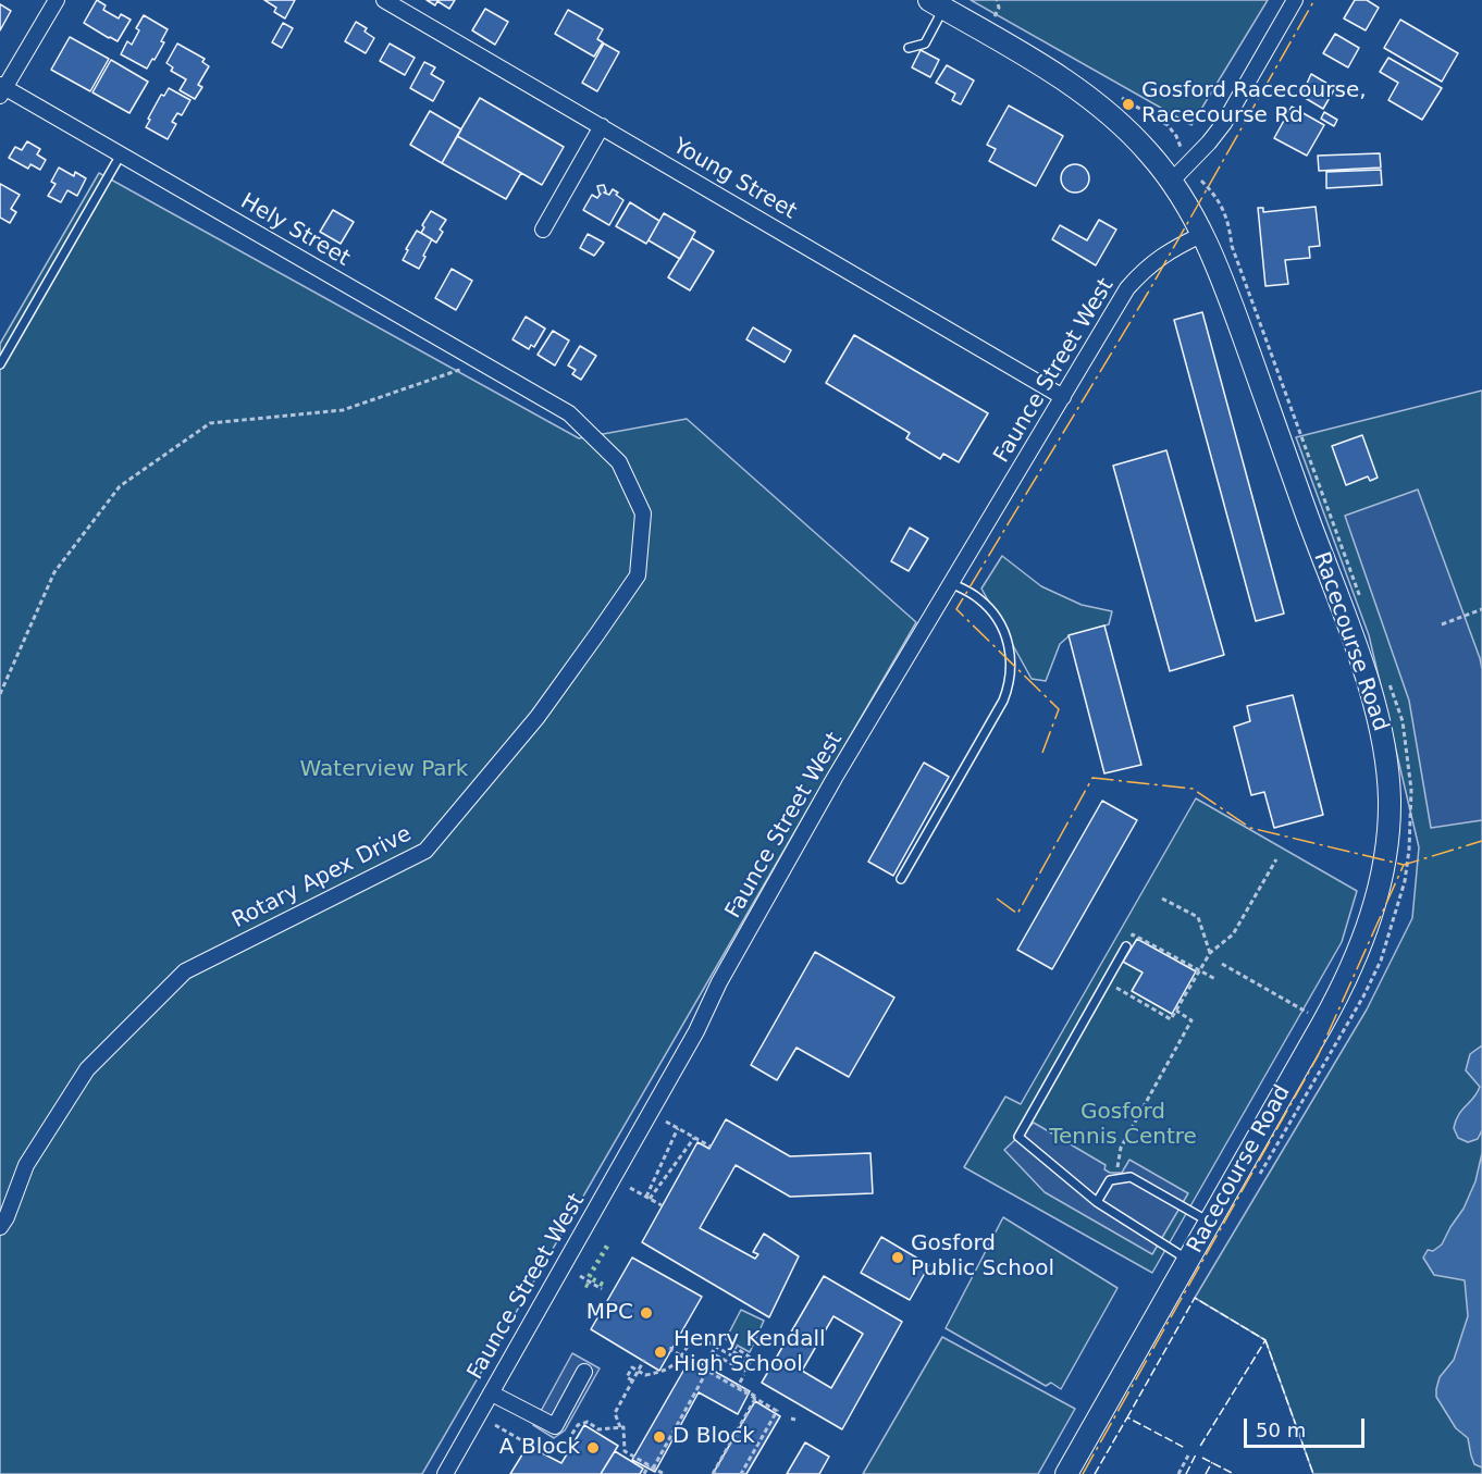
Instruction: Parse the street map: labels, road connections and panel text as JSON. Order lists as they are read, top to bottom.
{
  "streets": {
    "main road": ["Racecourse Road"],
    "street": [
      "Young Street",
      "Hely Street",
      "Faunce Street West",
      "Rotary Apex Drive"
    ]
  },
  "crossings": [
    ["Young Street", "Faunce Street West"],
    ["Hely Street", "Rotary Apex Drive"],
    ["Faunce Street West", "Racecourse Road"]
  ],
  "parks": ["Waterview Park", "Gosford Tennis Centre"],
  "places": [
    "Gosford Racecourse, Racecourse Rd",
    "Gosford Public School",
    "MPC",
    "Henry Kendall High School",
    "D Block",
    "A Block"
  ],
  "scale_bar": "50 m"
}
